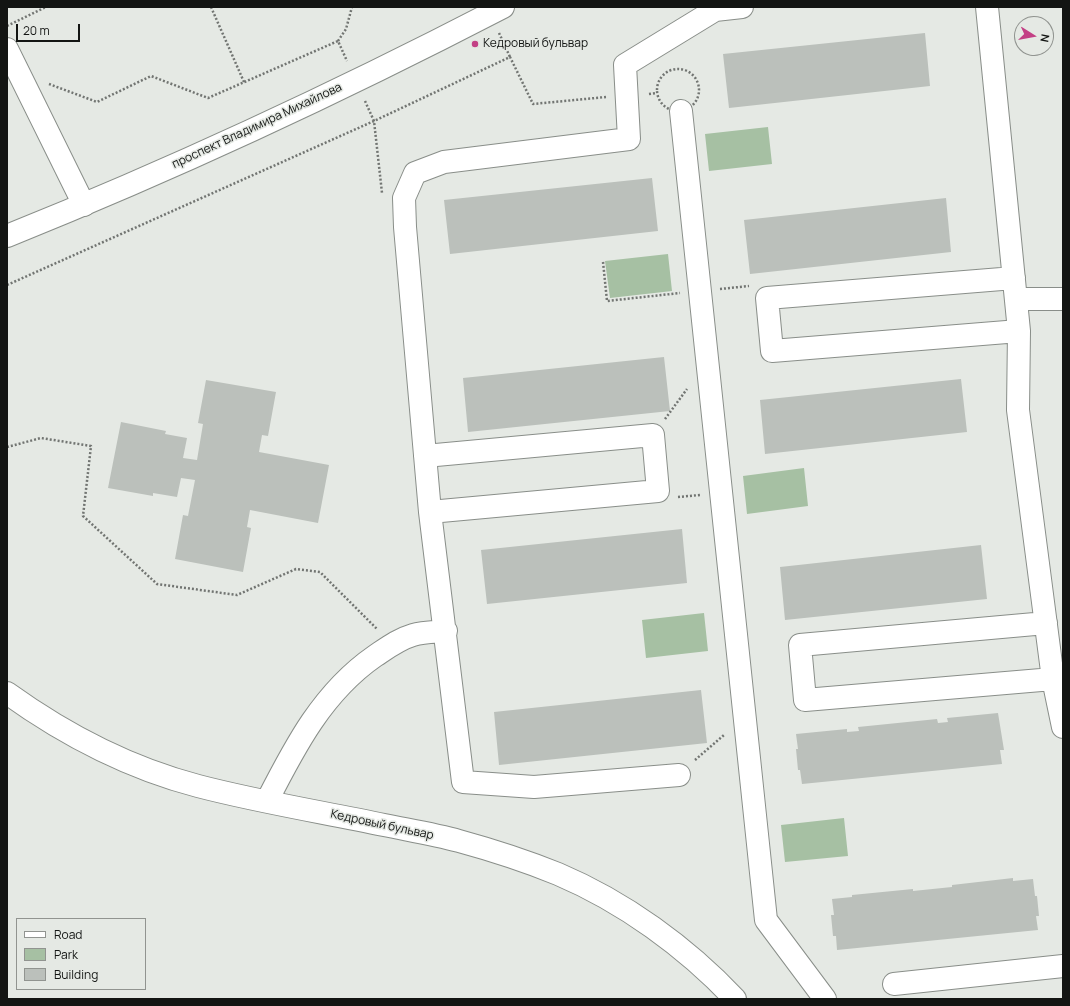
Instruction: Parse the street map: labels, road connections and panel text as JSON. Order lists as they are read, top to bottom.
{
  "streets": {
    "street": ["проспект Владимира Михайлова", "Кедровый бульвар"]
  },
  "places": ["Кедровый бульвар"],
  "legend": ["Road", "Park", "Building"],
  "scale_bar": "20 m",
  "north": "right"
}
